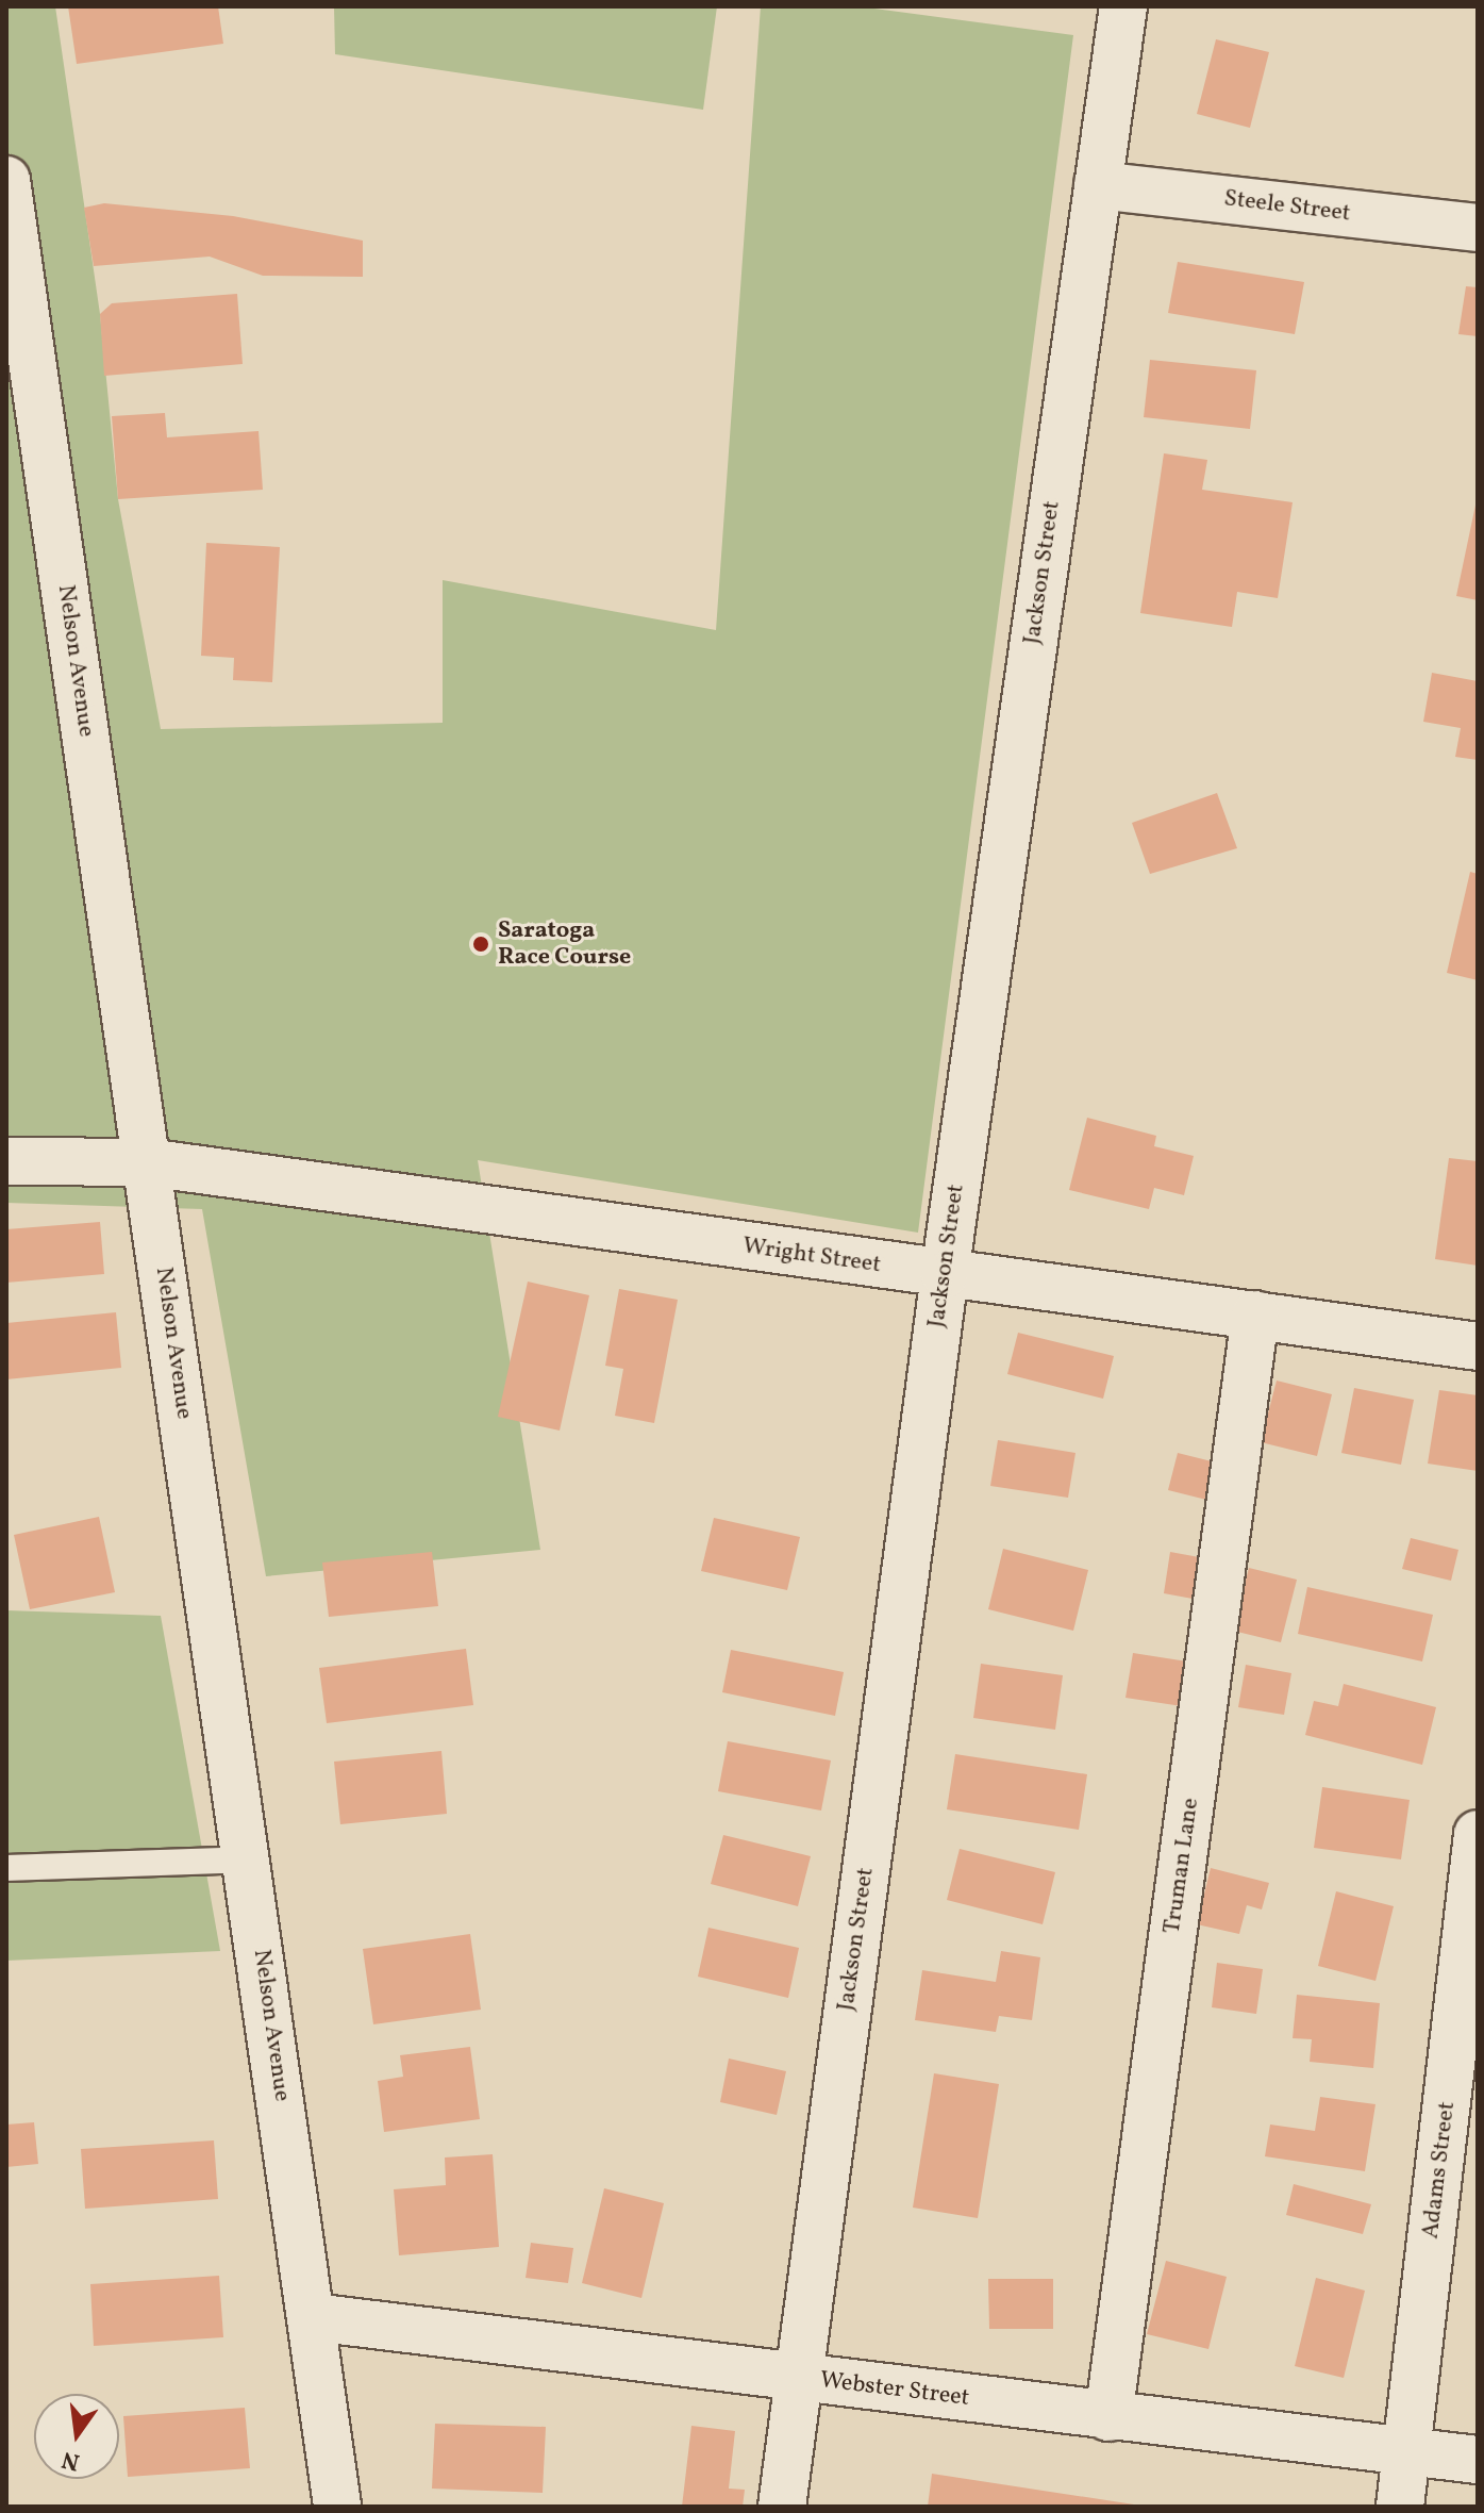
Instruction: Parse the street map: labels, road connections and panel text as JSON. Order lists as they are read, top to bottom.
{
  "streets": {
    "street": [
      "Steele Street",
      "Jackson Street",
      "Nelson Avenue",
      "Wright Street",
      "Truman Lane",
      "Adams Street",
      "Webster Street"
    ]
  },
  "crossings": [
    ["Steele Street", "Jackson Street"],
    ["Jackson Street", "Wright Street"],
    ["Jackson Street", "Webster Street"],
    ["Nelson Avenue", "Wright Street"],
    ["Nelson Avenue", "Webster Street"],
    ["Wright Street", "Truman Lane"],
    ["Truman Lane", "Webster Street"],
    ["Adams Street", "Webster Street"]
  ],
  "places": ["Saratoga Race Course"],
  "north": "bottom"
}
